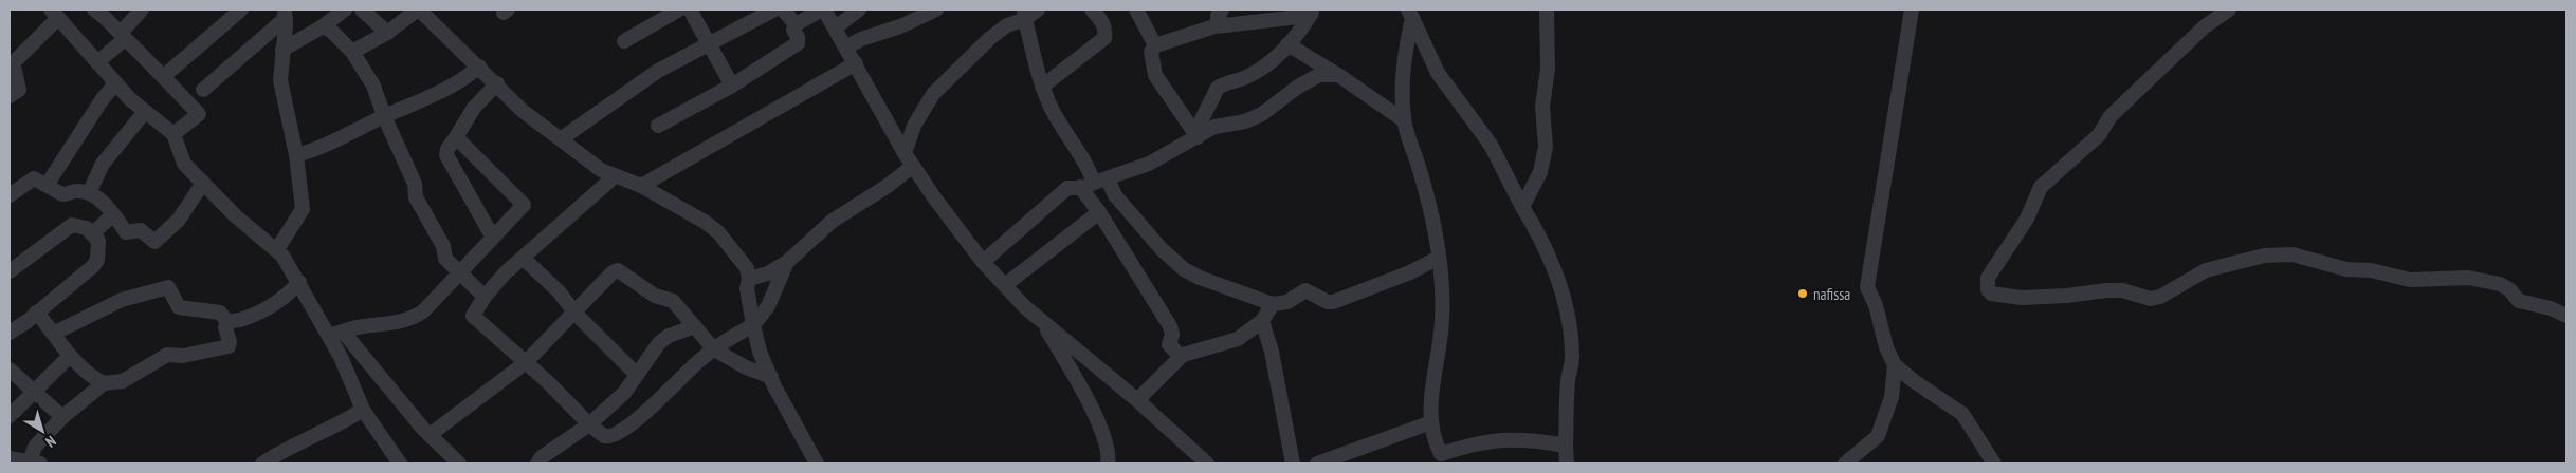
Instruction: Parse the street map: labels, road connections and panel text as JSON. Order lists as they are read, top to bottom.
{
  "places": ["nafissa"],
  "north": "bottom right"
}
